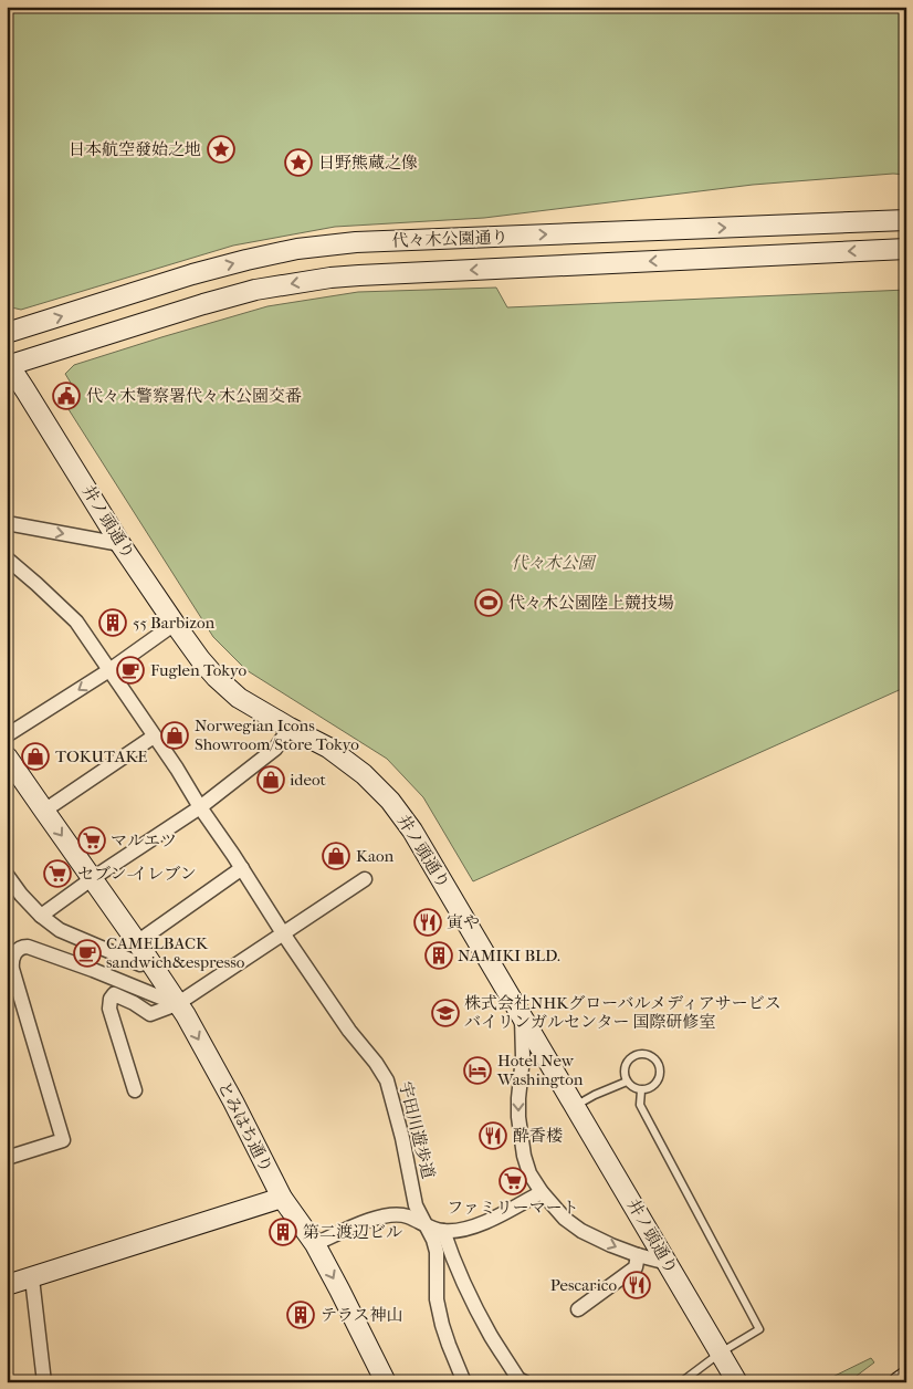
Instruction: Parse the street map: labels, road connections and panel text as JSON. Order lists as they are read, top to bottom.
{
  "streets": {
    "street": [
      "代々木公園通り",
      "井ノ頭通り",
      "とみはち通り",
      "宇田川遊歩道"
    ]
  },
  "crossings": [
    ["代々木公園通り", "井ノ頭通り"]
  ],
  "parks": ["代々木公園"],
  "places": {
    "place": ["日本航空發始之地", "日野熊蔵之像"],
    "public building": ["代々木警察署代々木公園交番"],
    "sports": ["代々木公園陸上競技場"],
    "building": [
      "55 Barbizon",
      "NAMIKI BLD.",
      "第二渡辺ビル",
      "テラス神山"
    ],
    "cafe": ["Fuglen Tokyo", "CAMELBACK sandwich&espresso"],
    "shop": [
      "Norwegian Icons Showroom/Store Tokyo",
      "TOKUTAKE",
      "ideot",
      "Kaon"
    ],
    "supermarket": ["マルエツ", "セブン-イレブン", "ファミリーマート"],
    "restaurant": ["寅や", "酔香楼", "Pescarico"],
    "school or university": ["株式会社NHKグローバルメディアサービス バイリンガルセンター 国際研修室"],
    "hotel": ["Hotel New Washington"]
  }
}
